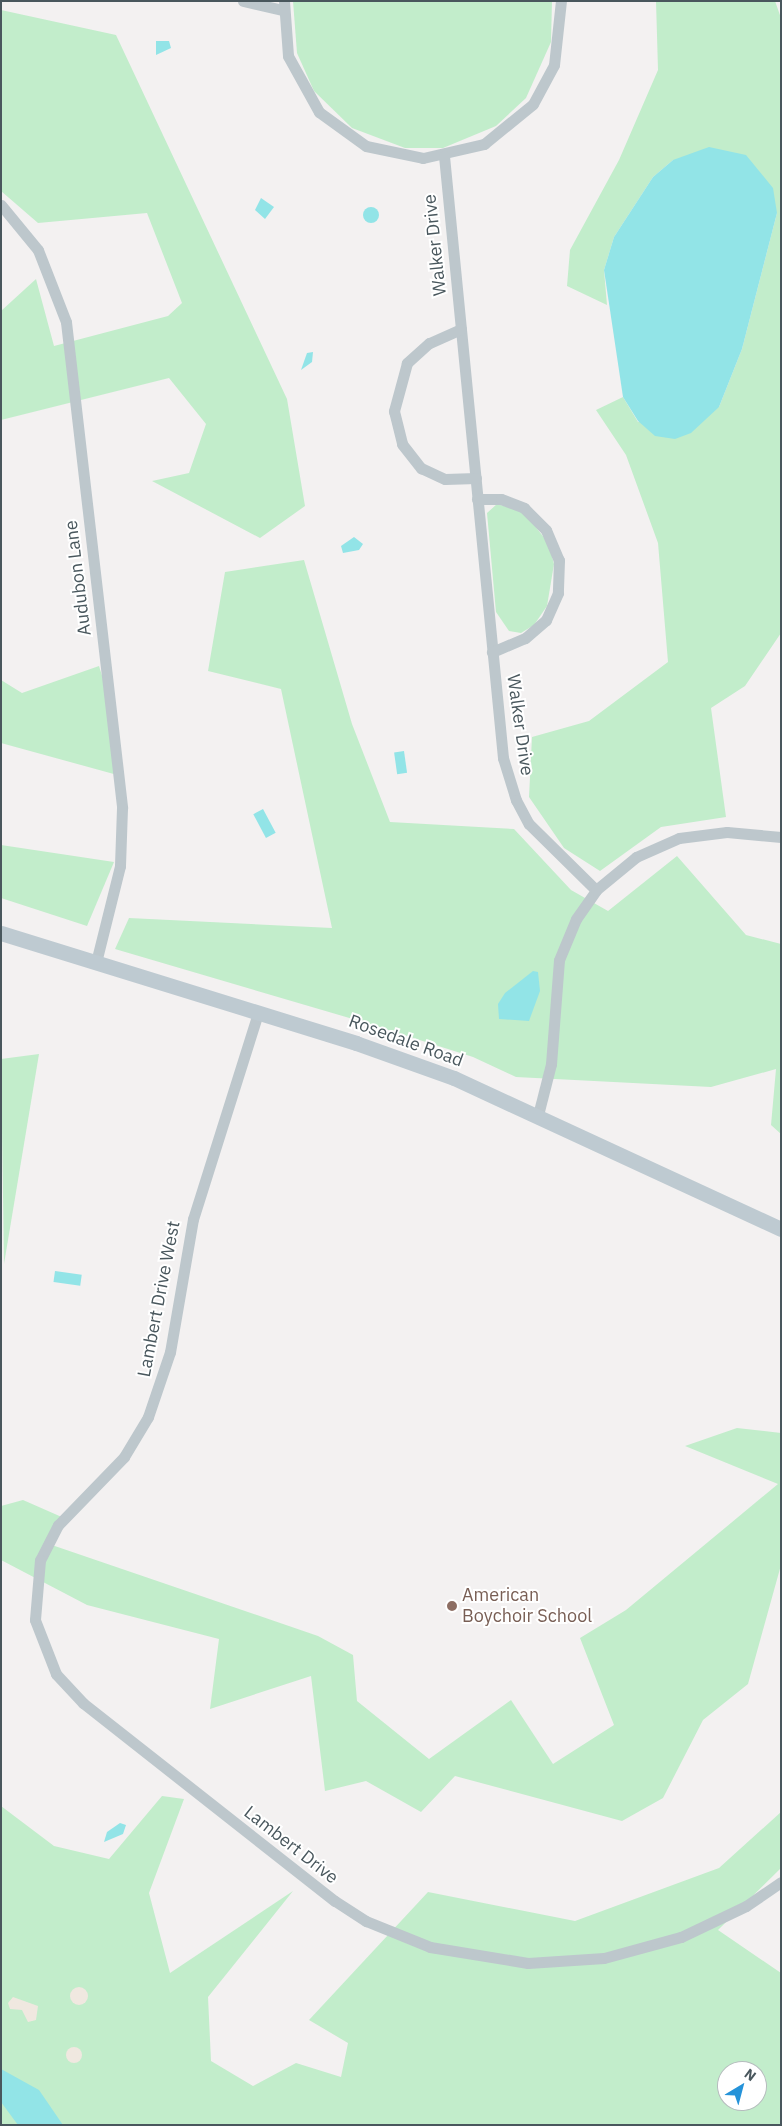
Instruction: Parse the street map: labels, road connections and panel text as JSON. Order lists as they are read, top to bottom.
{
  "streets": {
    "street": [
      "Walker Drive",
      "Audubon Lane",
      "Rosedale Road",
      "Lambert Drive West",
      "Lambert Drive"
    ]
  },
  "crossings": [
    ["Audubon Lane", "Rosedale Road"],
    ["Rosedale Road", "Lambert Drive West"],
    ["Lambert Drive West", "Lambert Drive"]
  ],
  "places": ["American Boychoir School"],
  "north": "top right"
}
